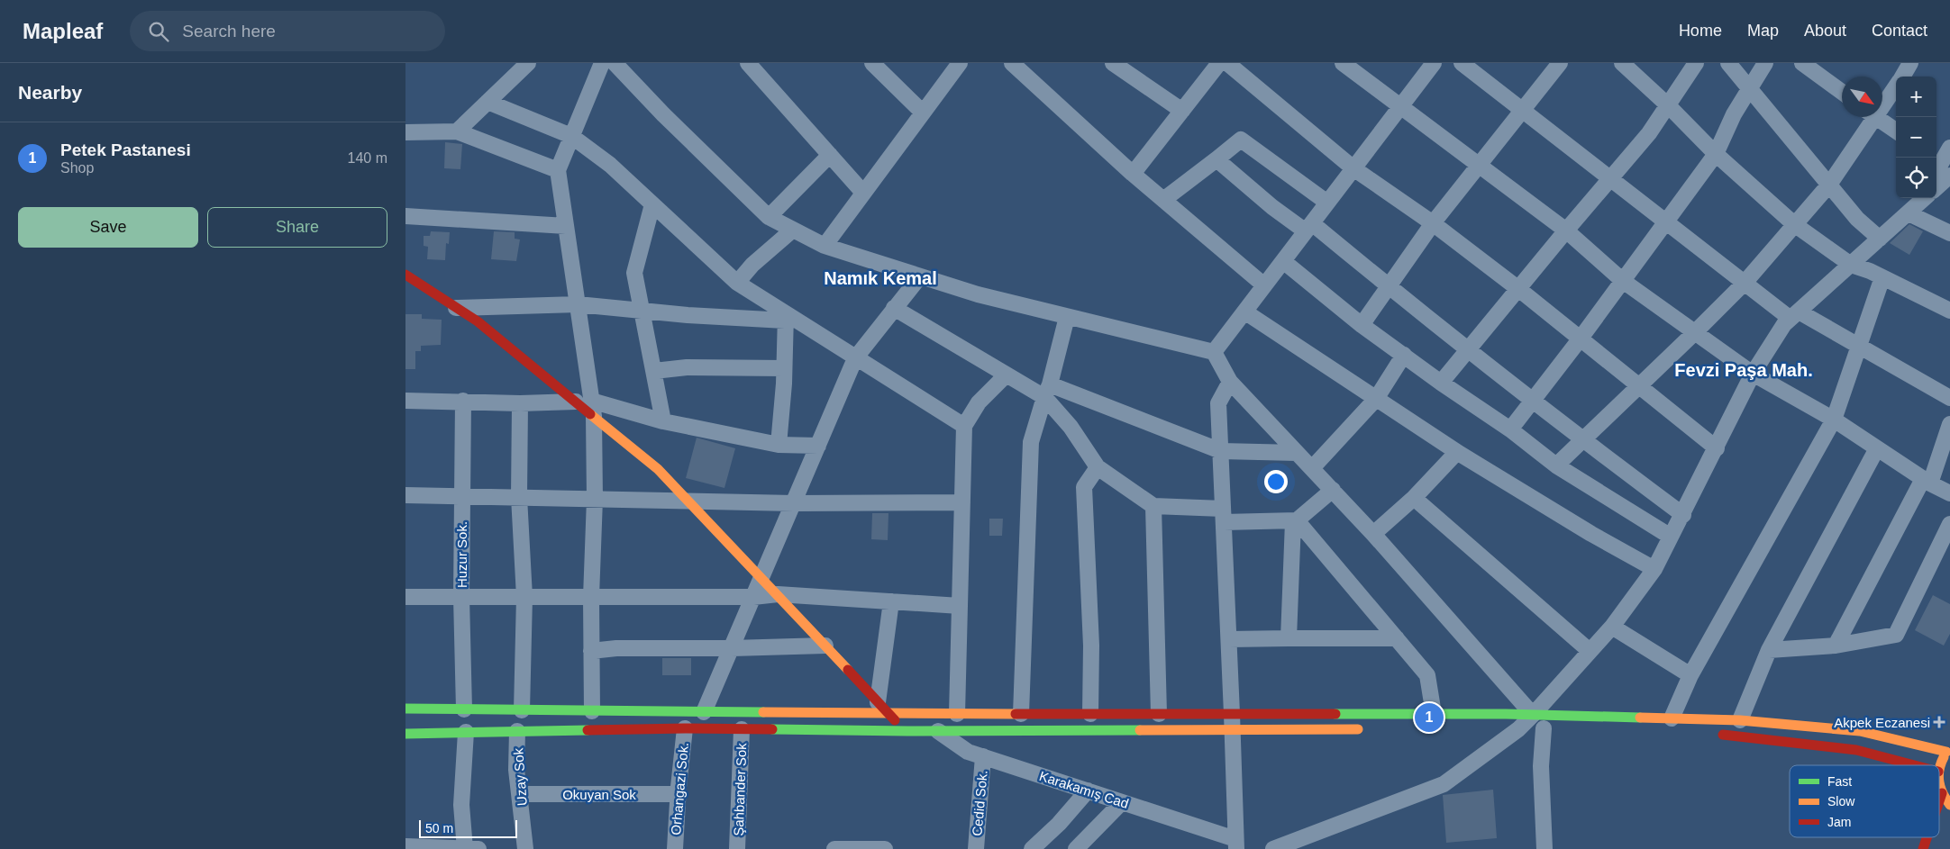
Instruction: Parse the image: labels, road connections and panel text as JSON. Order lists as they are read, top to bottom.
{
  "streets": {
    "street": [
      "Huzur Sok.",
      "Uzay Sok",
      "Orhangazi Sok.",
      "Şahbander Sok",
      "Karakamış Cad",
      "Okuyan Sok",
      "Cedid Sok."
    ]
  },
  "crossings": [
    ["Uzay Sok", "Okuyan Sok"],
    ["Orhangazi Sok.", "Okuyan Sok"],
    ["Karakamış Cad", "Cedid Sok."]
  ],
  "districts": ["Namık Kemal", "Fevzi Paşa Mah."],
  "places": {
    "health": ["Akpek Eczanesi"]
  },
  "legend": ["Fast", "Slow", "Jam"],
  "scale_bar": "50 m",
  "north": "bottom right",
  "page": {
    "header": "Mapleaf",
    "search": "Search here",
    "nav": [
      "Home",
      "Map",
      "About",
      "Contact"
    ],
    "heading": "Nearby",
    "map_buttons": ["+", "−"],
    "list": [
      {
        "mark": "1",
        "name": "Petek Pastanesi",
        "note": "Shop",
        "value": "140 m"
      }
    ],
    "buttons": ["Save", "Share"],
    "pins": "1",
    "scale": "50 m"
  }
}
